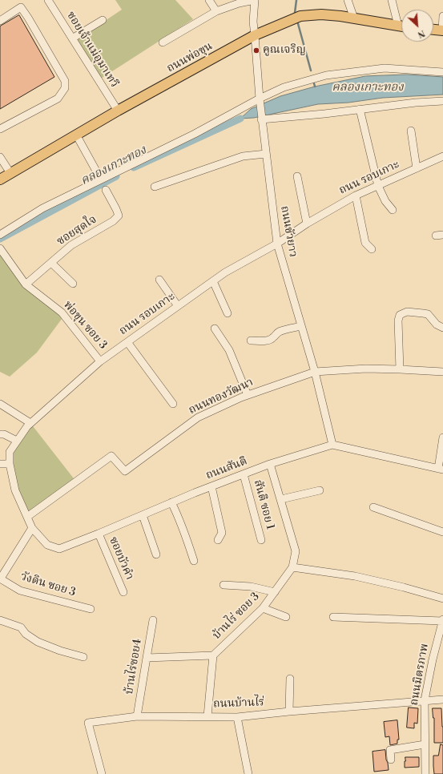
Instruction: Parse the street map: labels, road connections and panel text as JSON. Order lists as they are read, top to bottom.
{
  "streets": {
    "main road": ["ถนนพ่อขุน"],
    "street": [
      "ซอยเจ้าแม่อุมาเทวี",
      "ถนน รอบเกาะ",
      "ซอยสุดใจ",
      "ถนนขัวยาว",
      "พ่อขุน ซอย 3",
      "ถนนทองวัฒนา",
      "ถนนสันติ",
      "สันติ ซอย 1",
      "ซอยบัวคำ",
      "วังดิน ซอย 3",
      "บ้านไร่ ซอย 3",
      "บ้านไร่ซอย4",
      "ถนนมิตรภาพ",
      "ถนนบ้านไร่"
    ]
  },
  "crossings": [
    ["ซอยเจ้าแม่อุมาเทวี", "ถนนพ่อขุน"],
    ["ถนนพ่อขุน", "ถนนขัวยาว"],
    ["ถนน รอบเกาะ", "ถนนขัวยาว"],
    ["ถนน รอบเกาะ", "พ่อขุน ซอย 3"],
    ["ถนน รอบเกาะ", "ถนนทองวัฒนา"],
    ["ถนน รอบเกาะ", "ถนนสันติ"],
    ["ซอยสุดใจ", "พ่อขุน ซอย 3"],
    ["ถนนขัวยาว", "ถนนทองวัฒนา"],
    ["ถนนขัวยาว", "ถนนสันติ"],
    ["ถนนสันติ", "สันติ ซอย 1"],
    ["ถนนสันติ", "ซอยบัวคำ"],
    ["ถนนสันติ", "บ้านไร่ ซอย 3"],
    ["บ้านไร่ ซอย 3", "ถนนบ้านไร่"],
    ["บ้านไร่ซอย4", "ถนนบ้านไร่"],
    ["ถนนมิตรภาพ", "ถนนบ้านไร่"]
  ],
  "water": ["คลองเกาะทอง"],
  "places": ["คูณเจริญ"],
  "north": "bottom right"
}
